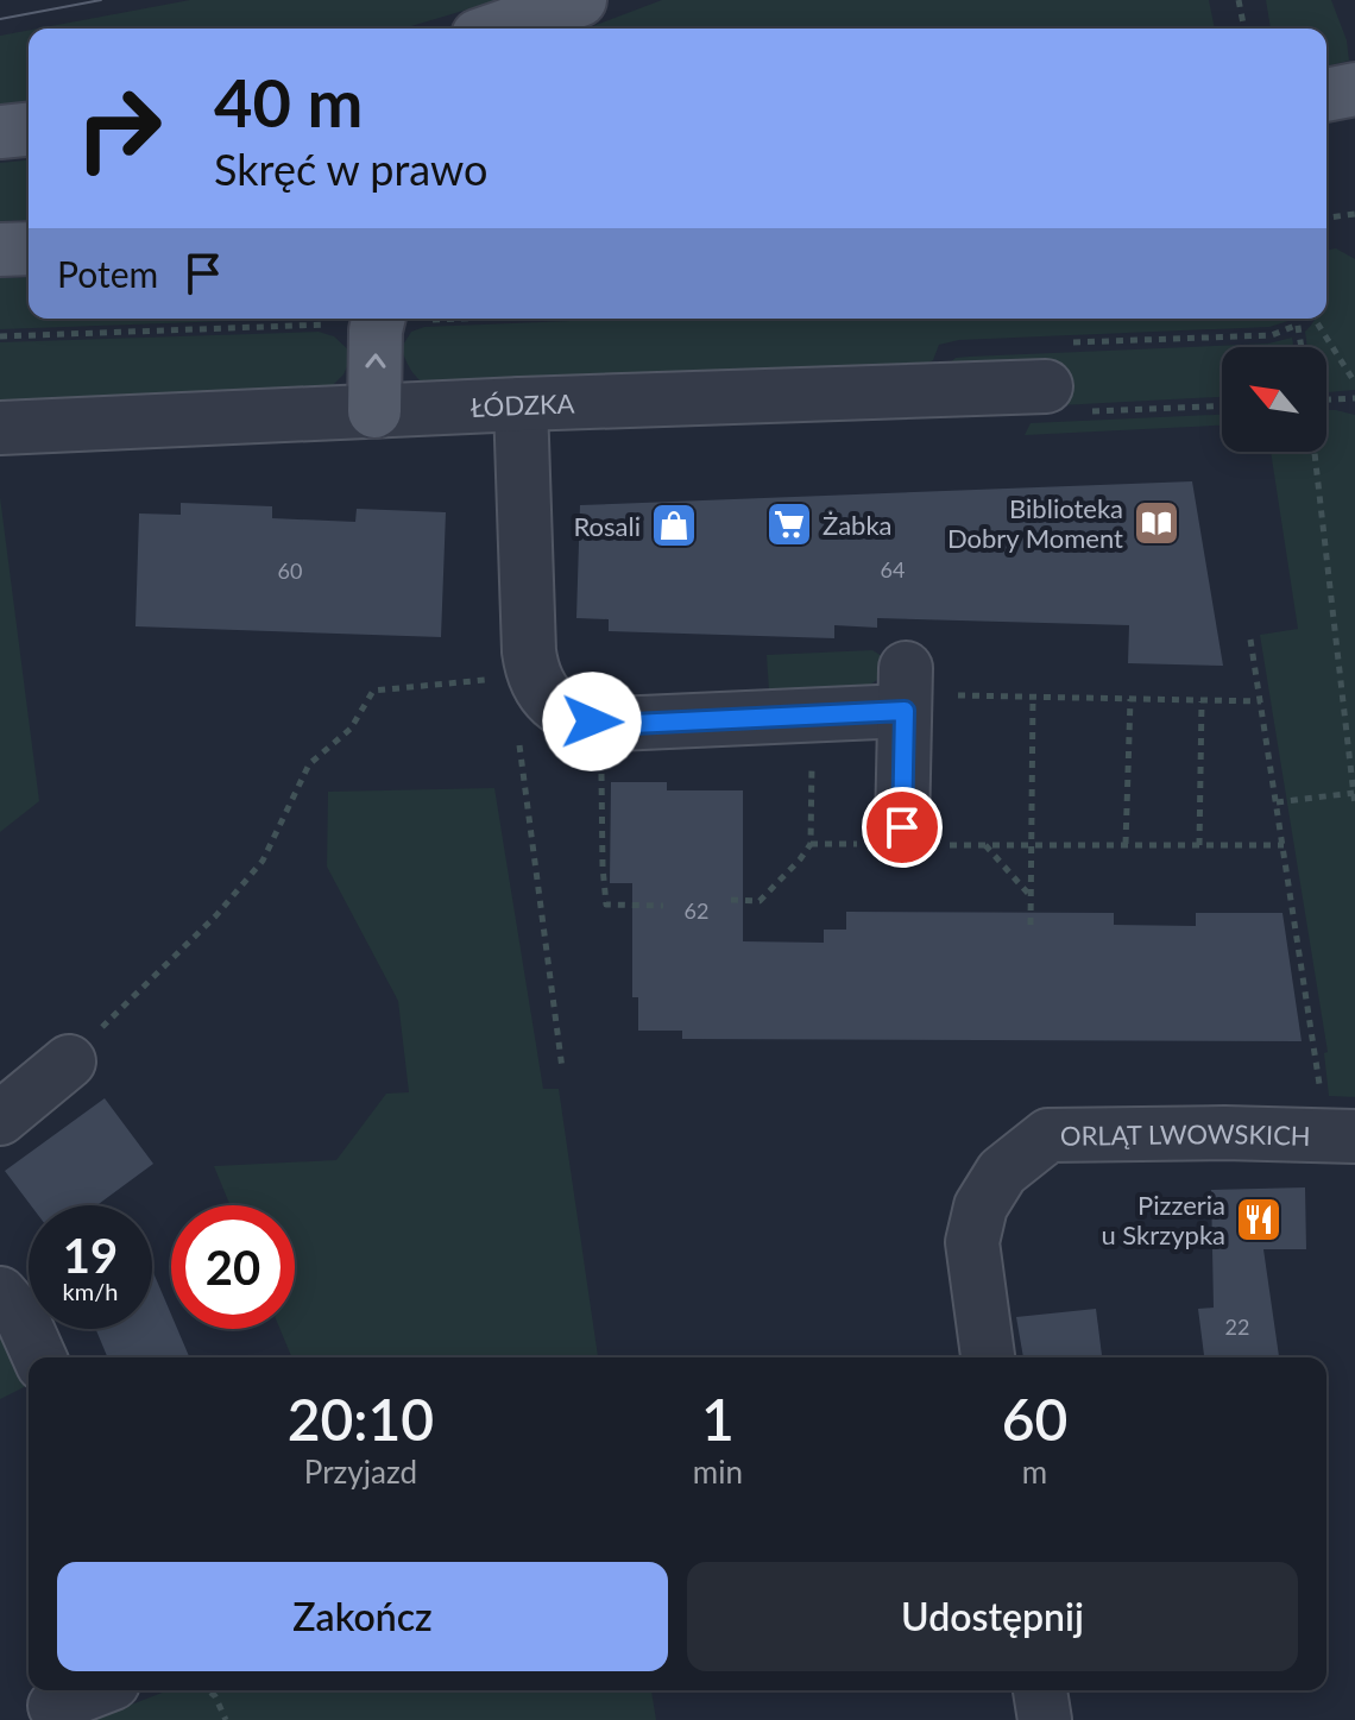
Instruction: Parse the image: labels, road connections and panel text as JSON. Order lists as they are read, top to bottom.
{
  "streets": {
    "street": ["ŁÓDZKA", "ORLĄT LWOWSKICH"]
  },
  "places": {
    "library": ["Biblioteka Dobry Moment"],
    "supermarket": ["Żabka"],
    "shop": ["Rosali"],
    "restaurant": ["Pizzeria u Skrzypka"]
  },
  "house_numbers": [
    "64",
    "60",
    "62",
    "22"
  ],
  "north": "top left",
  "page": {
    "turn": ["40 m", "Skręć w prawo"],
    "then": "Potem",
    "speed": "19 km/h",
    "limit": "20",
    "eta": [
      "20:10",
      "Przyjazd",
      "1",
      "min",
      "60",
      "m"
    ],
    "buttons": ["Zakończ", "Udostępnij"]
  }
}
